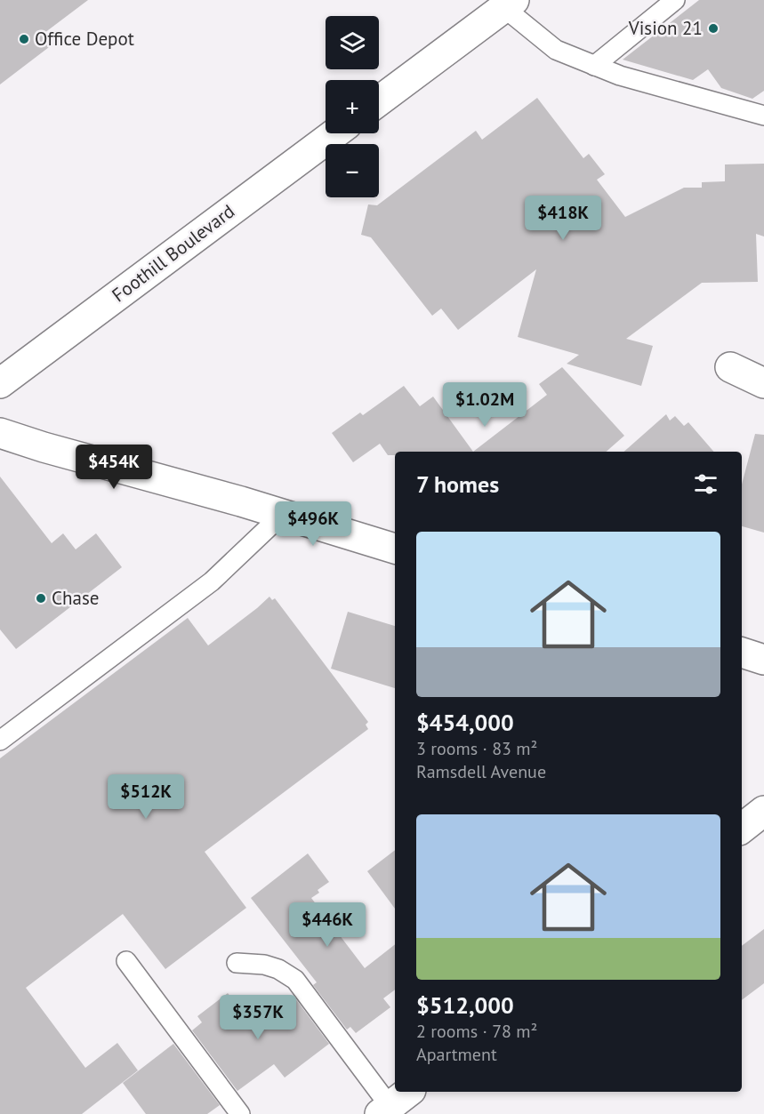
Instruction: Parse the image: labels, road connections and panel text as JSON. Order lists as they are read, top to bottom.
{
  "streets": {
    "main road": ["Foothill Boulevard"]
  },
  "places": ["Vision 21", "Office Depot", "Chase"],
  "page": {
    "map_buttons": ["+", "−"],
    "price": [
      "$418K",
      "$1.02M",
      "$454K",
      "$496K",
      "$512K",
      "$446K",
      "$357K"
    ],
    "heading": "7 homes",
    "list": [
      {
        "name": "$454,000",
        "note": "3 rooms · 83 m² · Ramsdell Avenue"
      },
      {
        "name": "$512,000",
        "note": "2 rooms · 78 m² · Apartment"
      }
    ]
  }
}
